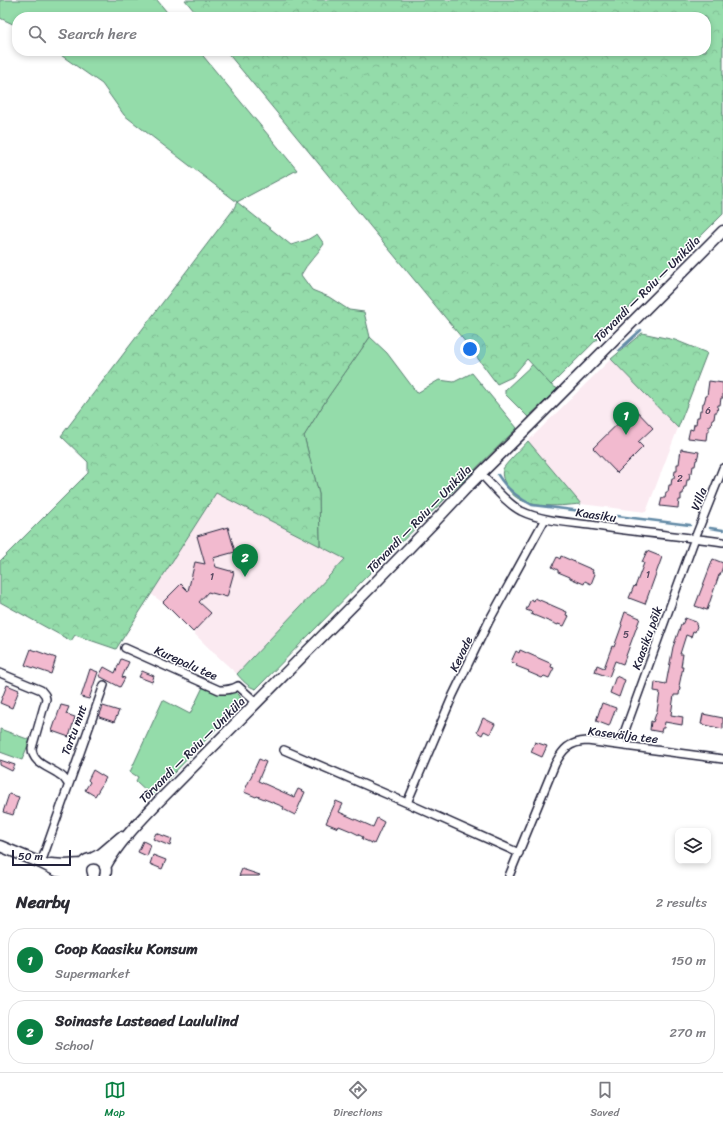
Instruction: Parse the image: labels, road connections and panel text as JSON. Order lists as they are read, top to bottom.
{
  "streets": {
    "street": [
      "Tõrvandi — Roiu — Uniküla",
      "Villa",
      "Kaasiku",
      "Kaasiku põik",
      "Kevade",
      "Kurepalu tee",
      "Tartu mnt",
      "Kasevälja tee"
    ]
  },
  "crossings": [
    ["Tõrvandi — Roiu — Uniküla", "Kaasiku"],
    ["Tõrvandi — Roiu — Uniküla", "Kurepalu tee"],
    ["Villa", "Kaasiku"],
    ["Villa", "Kaasiku põik"],
    ["Kaasiku", "Kaasiku põik"],
    ["Kaasiku", "Kevade"],
    ["Kaasiku põik", "Kasevälja tee"]
  ],
  "house_numbers": [
    "6",
    "2",
    "1",
    "1",
    "5"
  ],
  "scale_bar": "50 m",
  "page": {
    "search": "Search here",
    "pins": ["1", "2"],
    "scale": "50 m",
    "heading": ["Nearby", "2 results"],
    "list": [
      {
        "mark": "1",
        "name": "Coop Kaasiku Konsum",
        "note": "Supermarket",
        "value": "150 m"
      },
      {
        "mark": "2",
        "name": "Soinaste Lasteaed Laululind",
        "note": "School",
        "value": "270 m"
      }
    ],
    "nav": ["Map", "Directions", "Saved"]
  }
}
